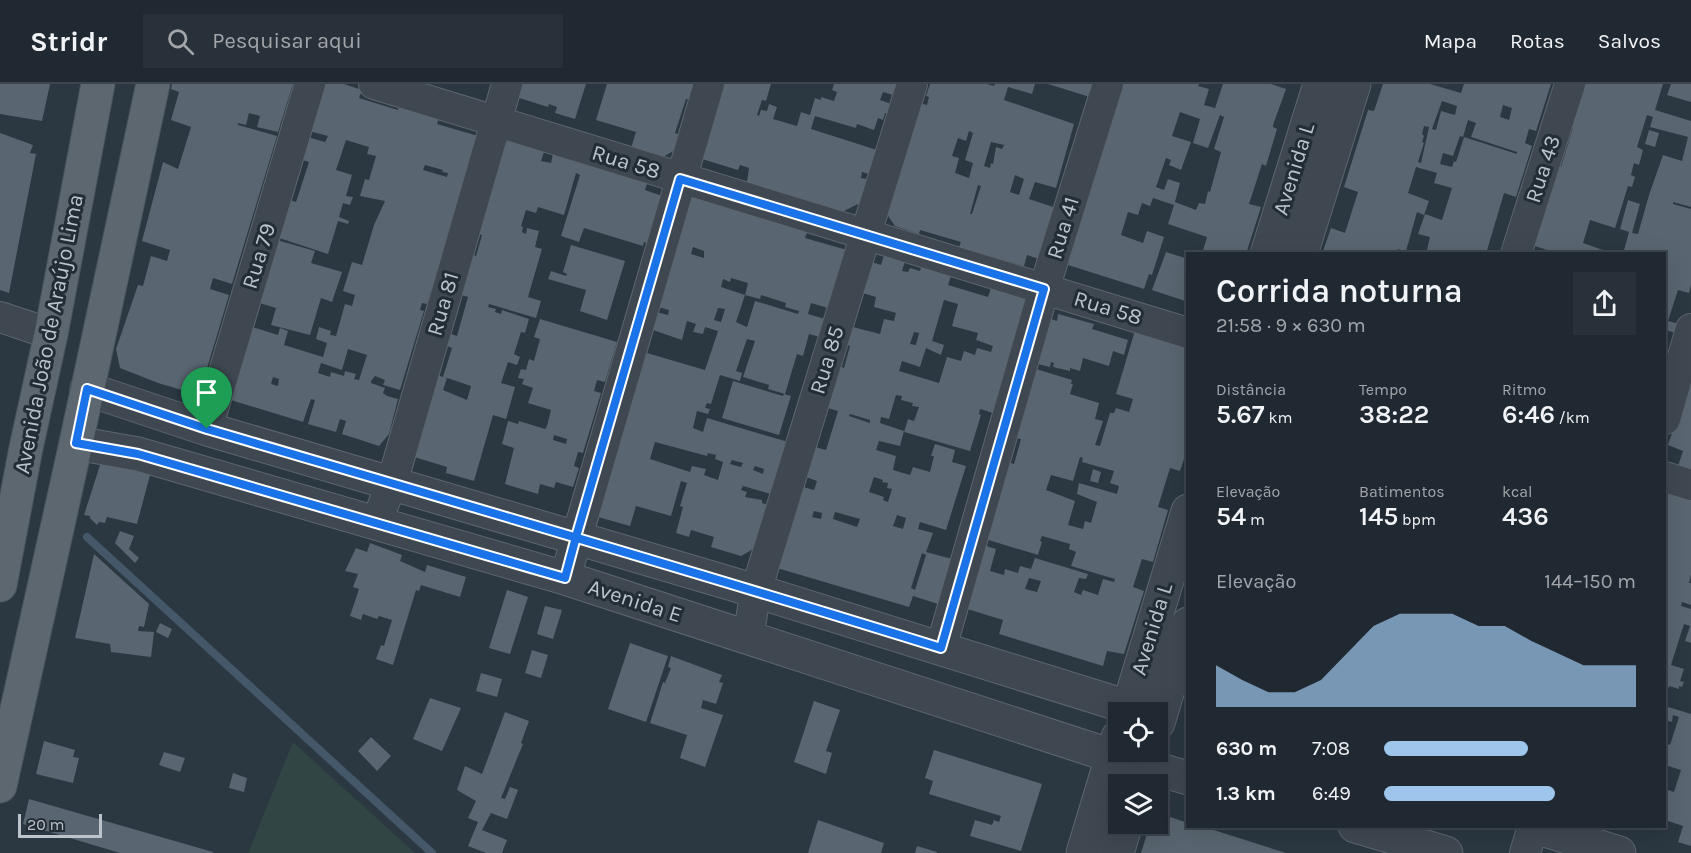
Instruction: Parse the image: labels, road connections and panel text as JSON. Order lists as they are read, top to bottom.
{
  "streets": {
    "main road": ["Avenida João de Araújo Lima"],
    "street": [
      "Rua 58",
      "Avenida L",
      "Rua 43",
      "Rua 41",
      "Rua 79",
      "Rua 81",
      "Rua 85",
      "Avenida E"
    ]
  },
  "crossings": [
    ["Rua 58", "Rua 41"],
    ["Rua 58", "Rua 81"],
    ["Rua 58", "Rua 85"],
    ["Rua 41", "Avenida E"],
    ["Rua 79", "Avenida E"],
    ["Rua 81", "Avenida E"],
    ["Avenida João de Araújo Lima", "Avenida E"],
    ["Rua 85", "Avenida E"]
  ],
  "scale_bar": "20 m",
  "page": {
    "header": "Stridr",
    "search": "Pesquisar aqui",
    "nav": ["Mapa", "Rotas", "Salvos"],
    "heading": ["Corrida noturna", "21:58 · 9 × 630 m"],
    "stats": [
      ["Distância", "5.67 km"],
      ["Tempo", "38:22"],
      ["Ritmo", "6:46 /km"],
      ["Elevação", "54 m"],
      ["Batimentos", "145 bpm"],
      ["kcal", "436"]
    ],
    "chart": ["Elevação", "144–150 m"],
    "list": [
      {
        "name": "630 m",
        "note": "7:08"
      },
      {
        "name": "1.3 km",
        "note": "6:49"
      }
    ],
    "scale": "20 m"
  }
}
